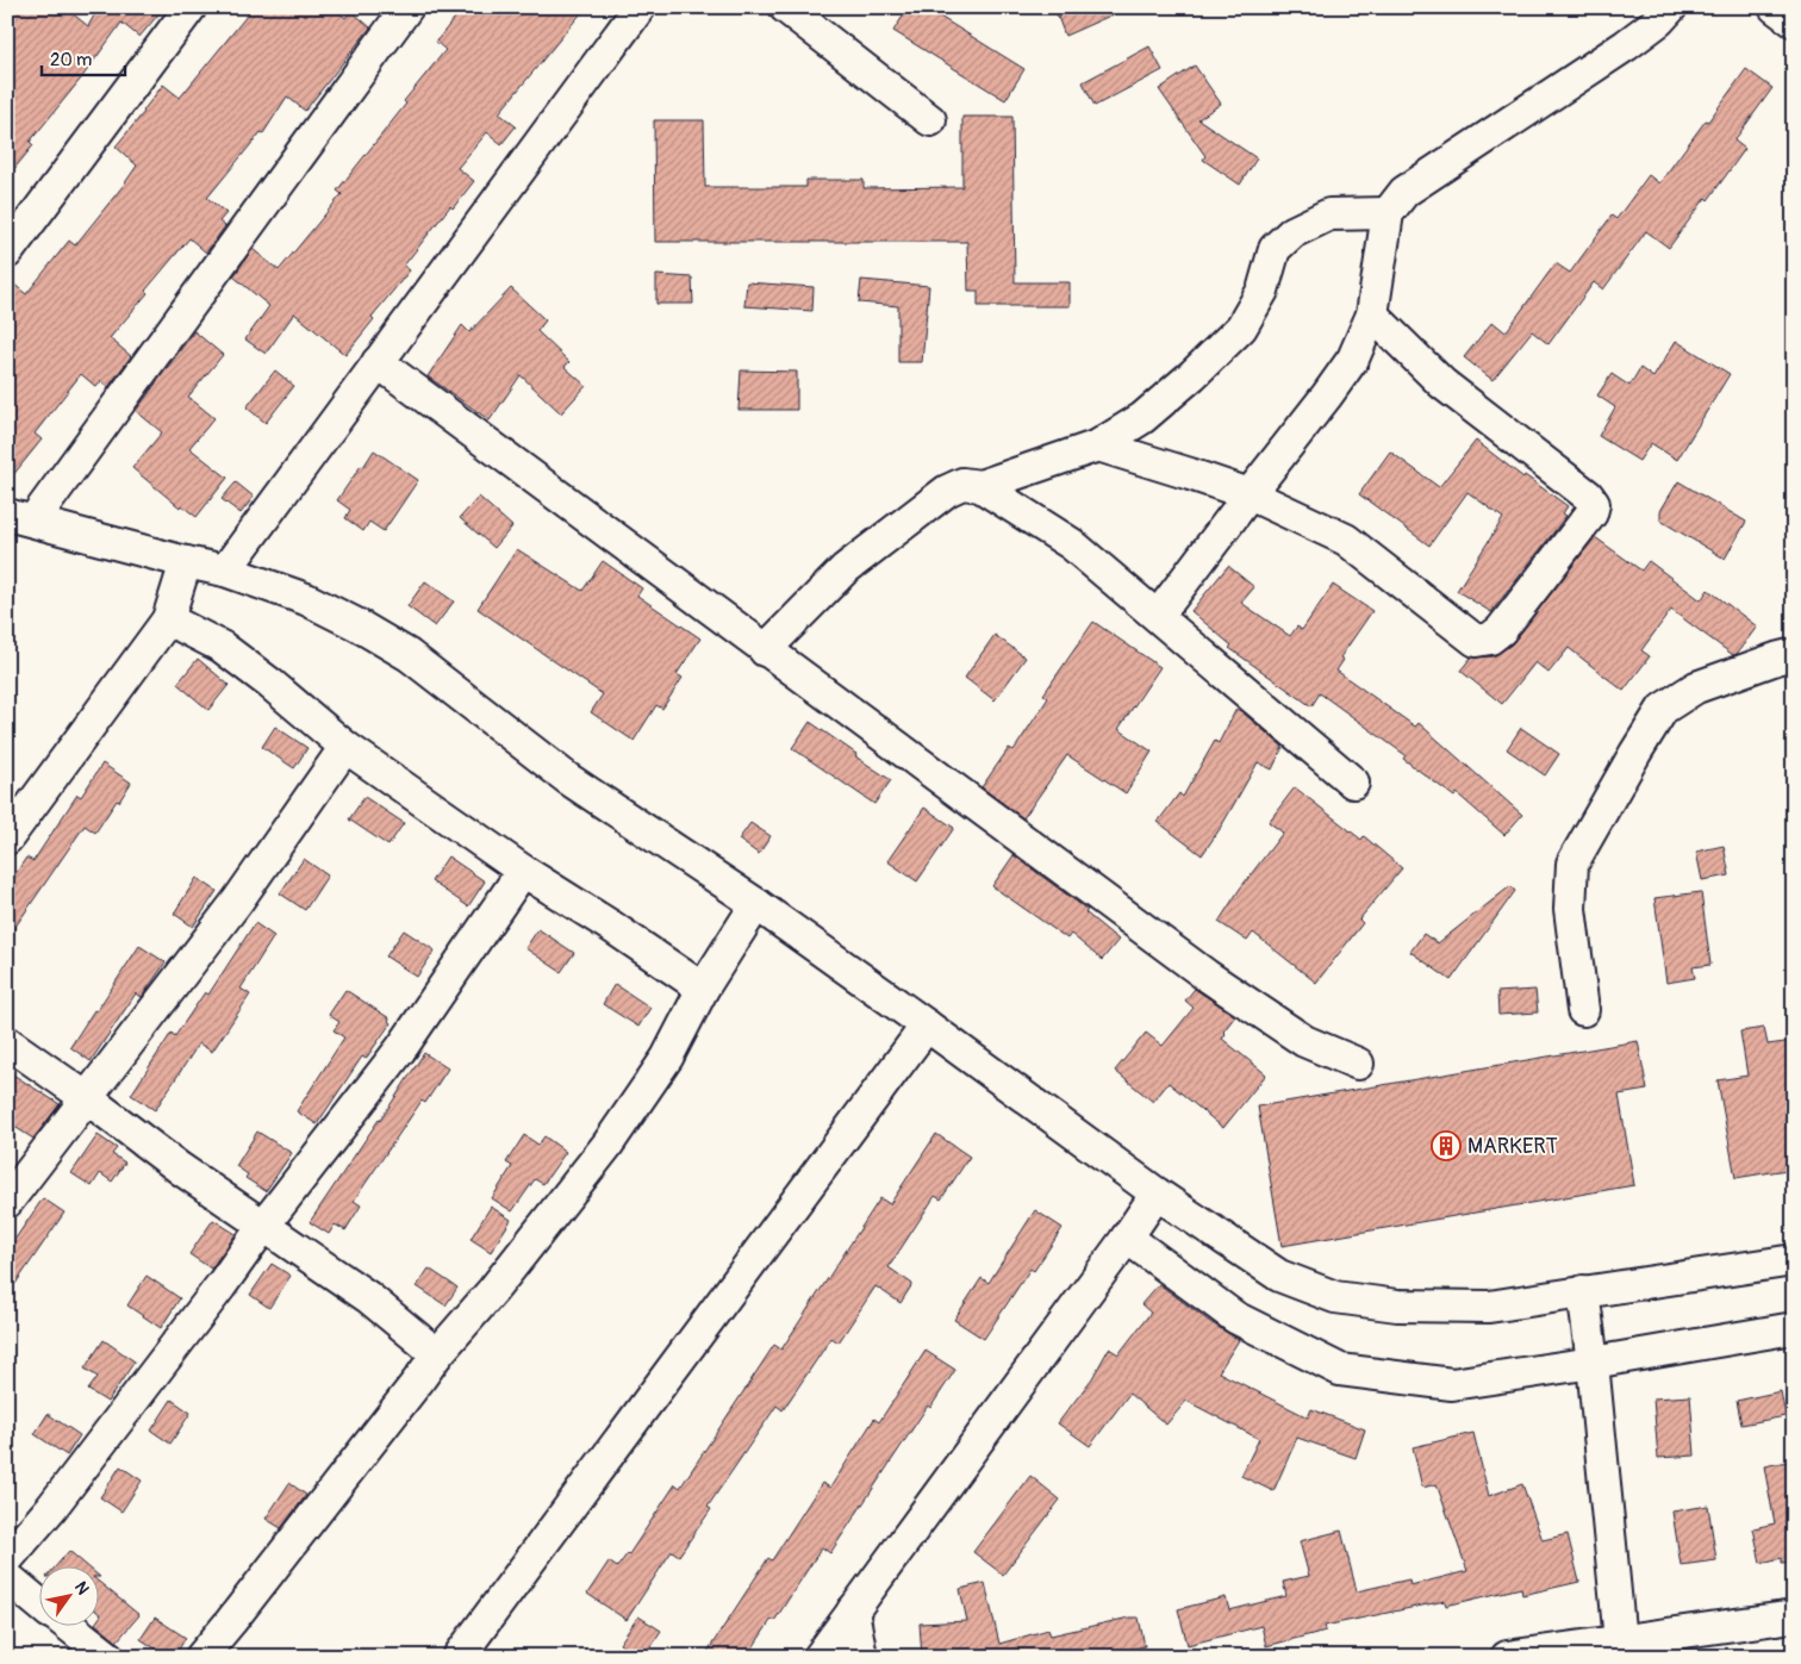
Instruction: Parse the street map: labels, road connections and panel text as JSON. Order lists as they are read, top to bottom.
{
  "places": {
    "building": ["MARKERT"]
  },
  "scale_bar": "20 m",
  "north": "top right"
}
